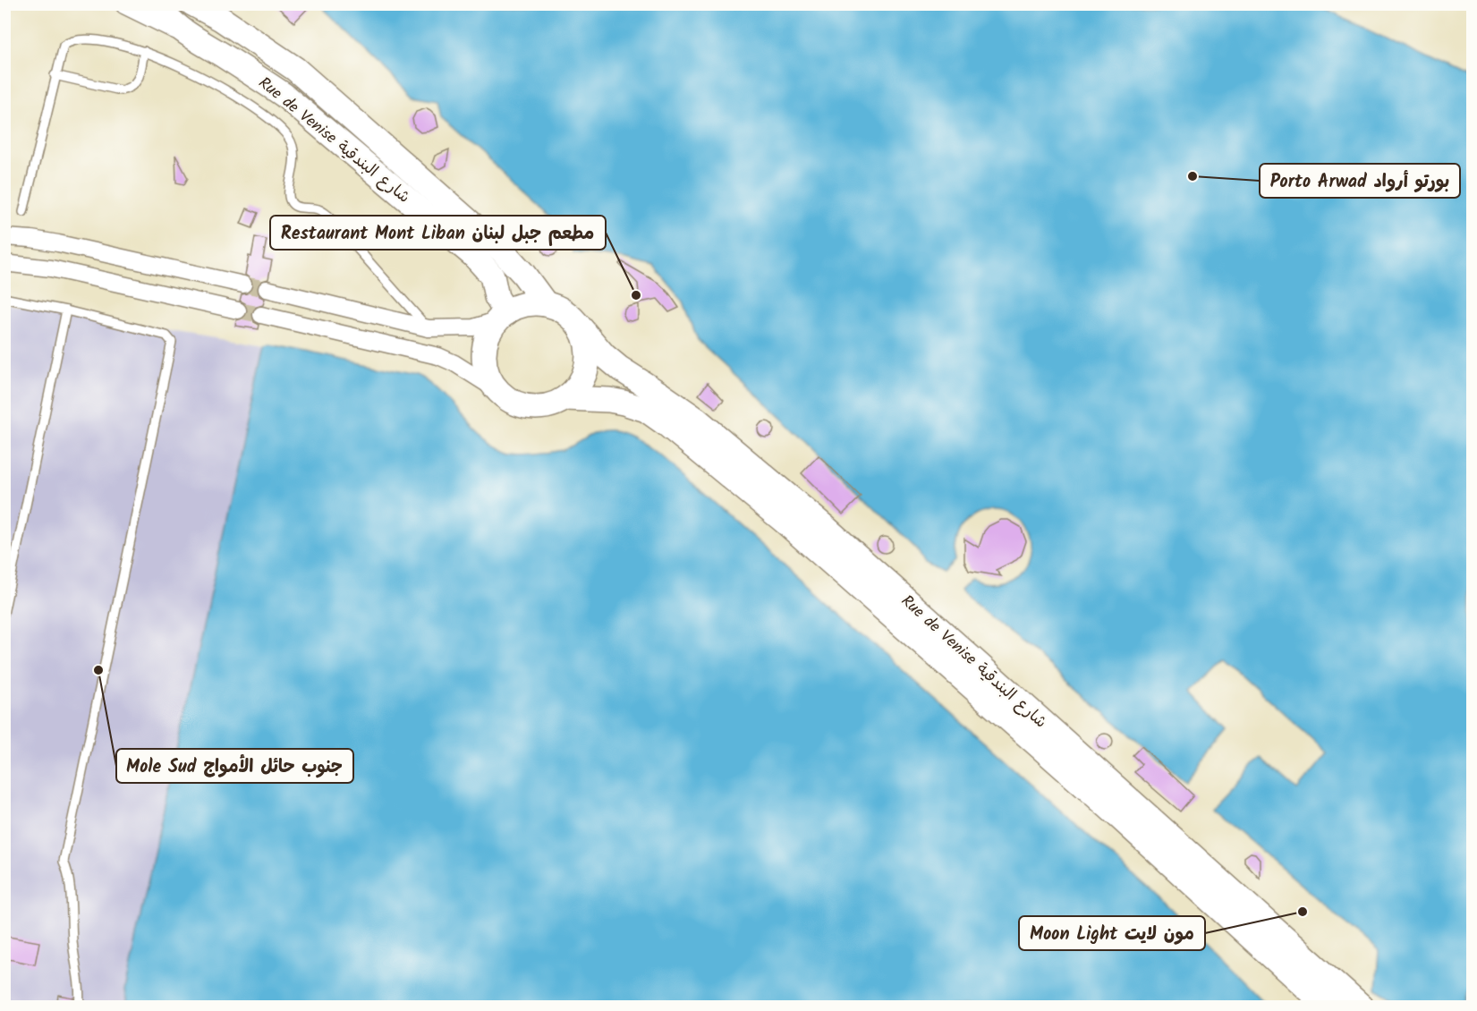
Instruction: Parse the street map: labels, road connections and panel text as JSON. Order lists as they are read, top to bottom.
{
  "streets": {
    "main road": ["Rue de Venise شارع البندقية"]
  },
  "places": [
    "Porto Arwad بورتو أرواد",
    "Restaurant Mont Liban مطعم جبل لبنان",
    "Mole Sud جنوب حائل الأمواج",
    "Moon Light مون لايت"
  ]
}
